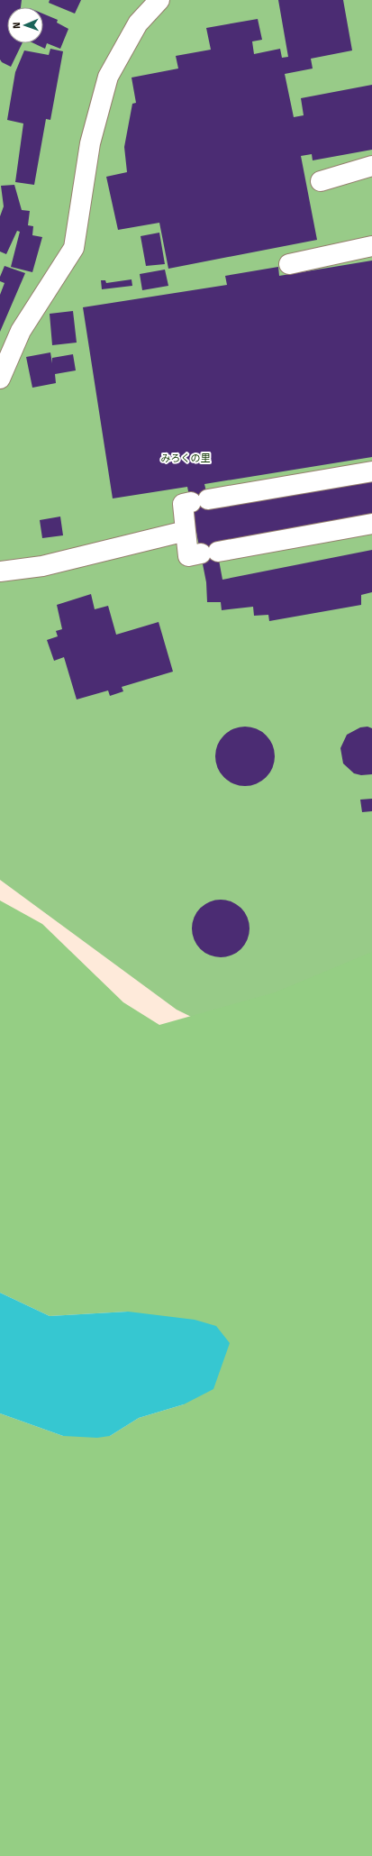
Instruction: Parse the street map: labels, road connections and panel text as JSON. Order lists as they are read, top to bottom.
{
  "parks": ["みろくの里"],
  "north": "left"
}
